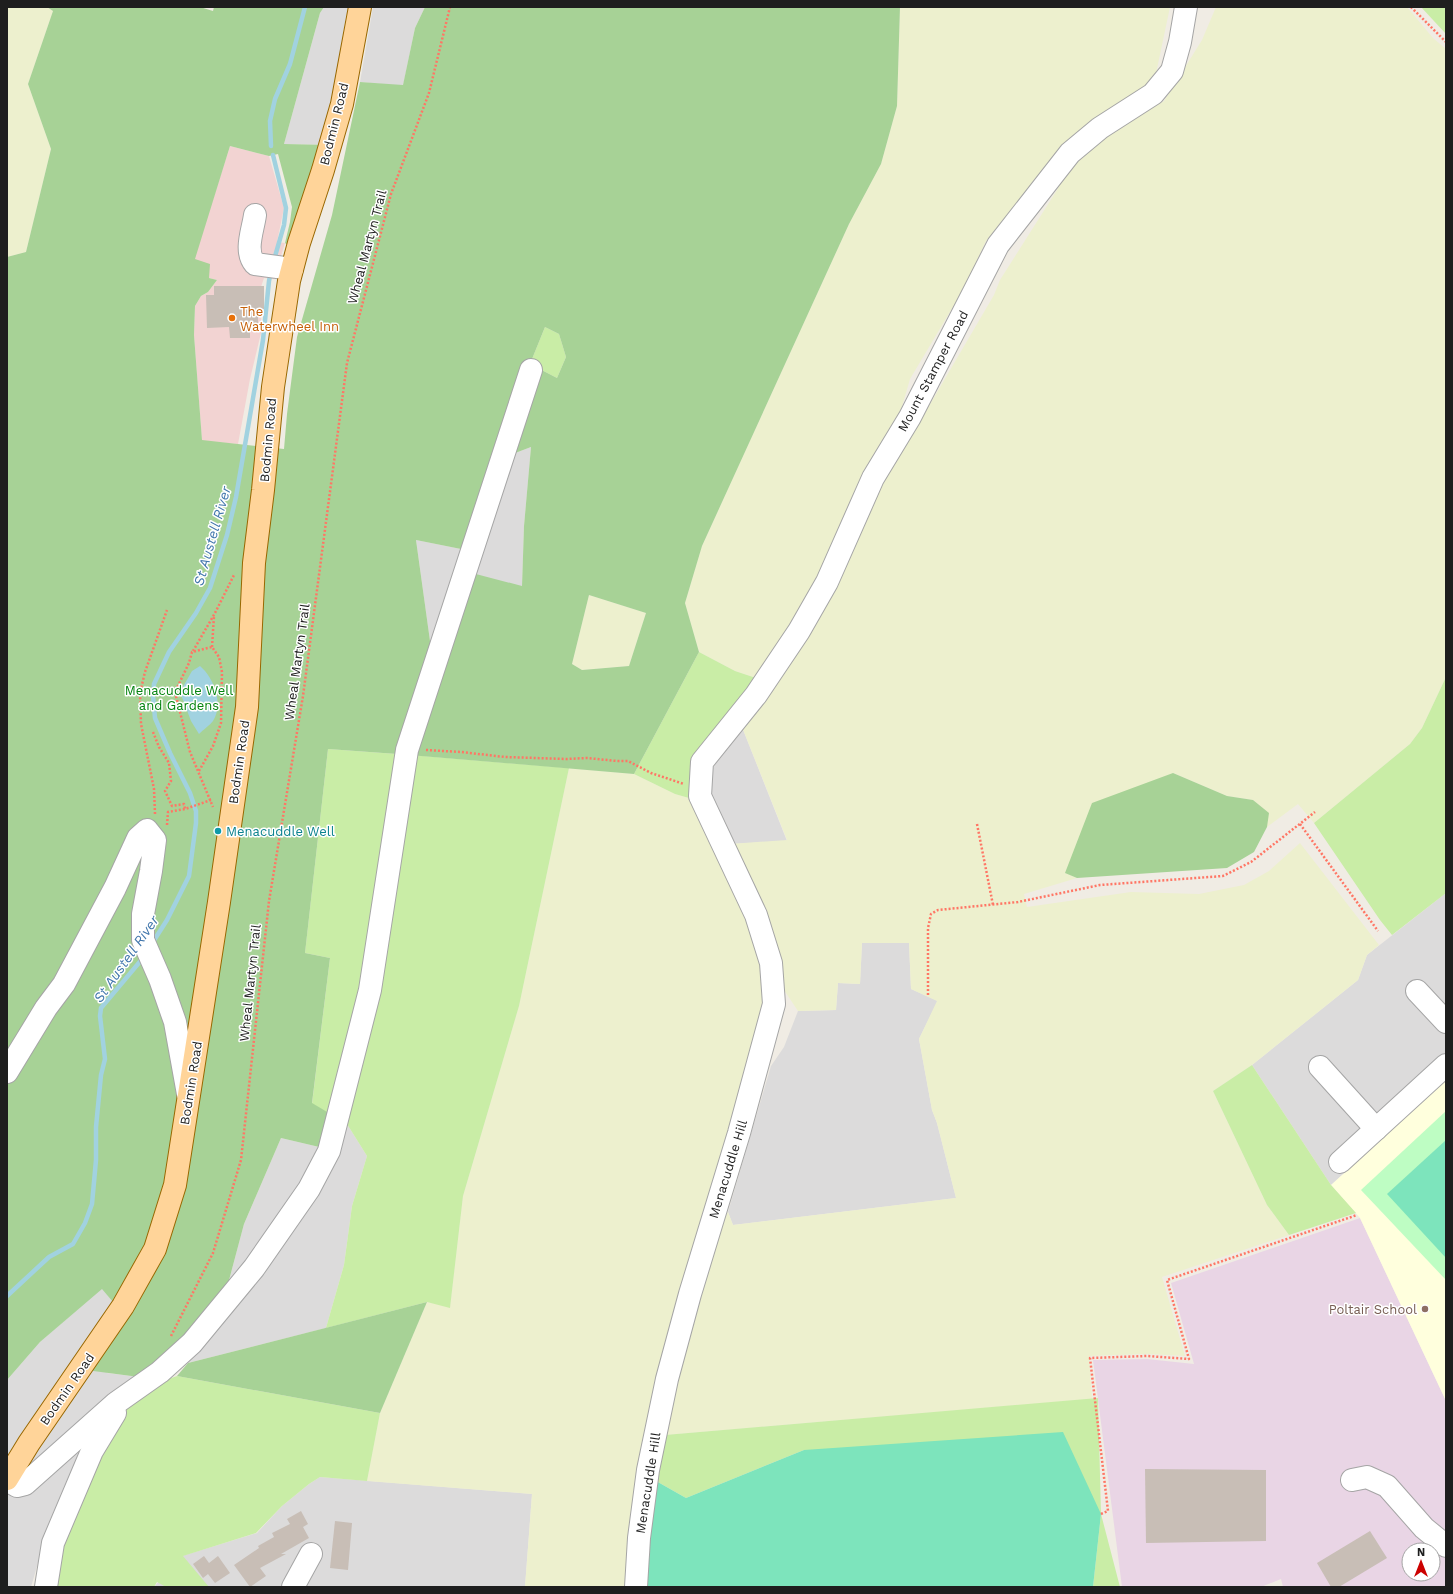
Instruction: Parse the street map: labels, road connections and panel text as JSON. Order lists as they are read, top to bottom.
{
  "streets": {
    "main road": ["Bodmin Road"],
    "street": ["Mount Stamper Road", "Menacuddle Hill"],
    "path": ["Wheal Martyn Trail"]
  },
  "crossings": [
    ["Mount Stamper Road", "Menacuddle Hill"]
  ],
  "water": ["St Austell River"],
  "parks": ["Menacuddle Well and Gardens"],
  "places": ["The Waterwheel Inn", "Menacuddle Well", "Poltair School"],
  "north": "top"
}
